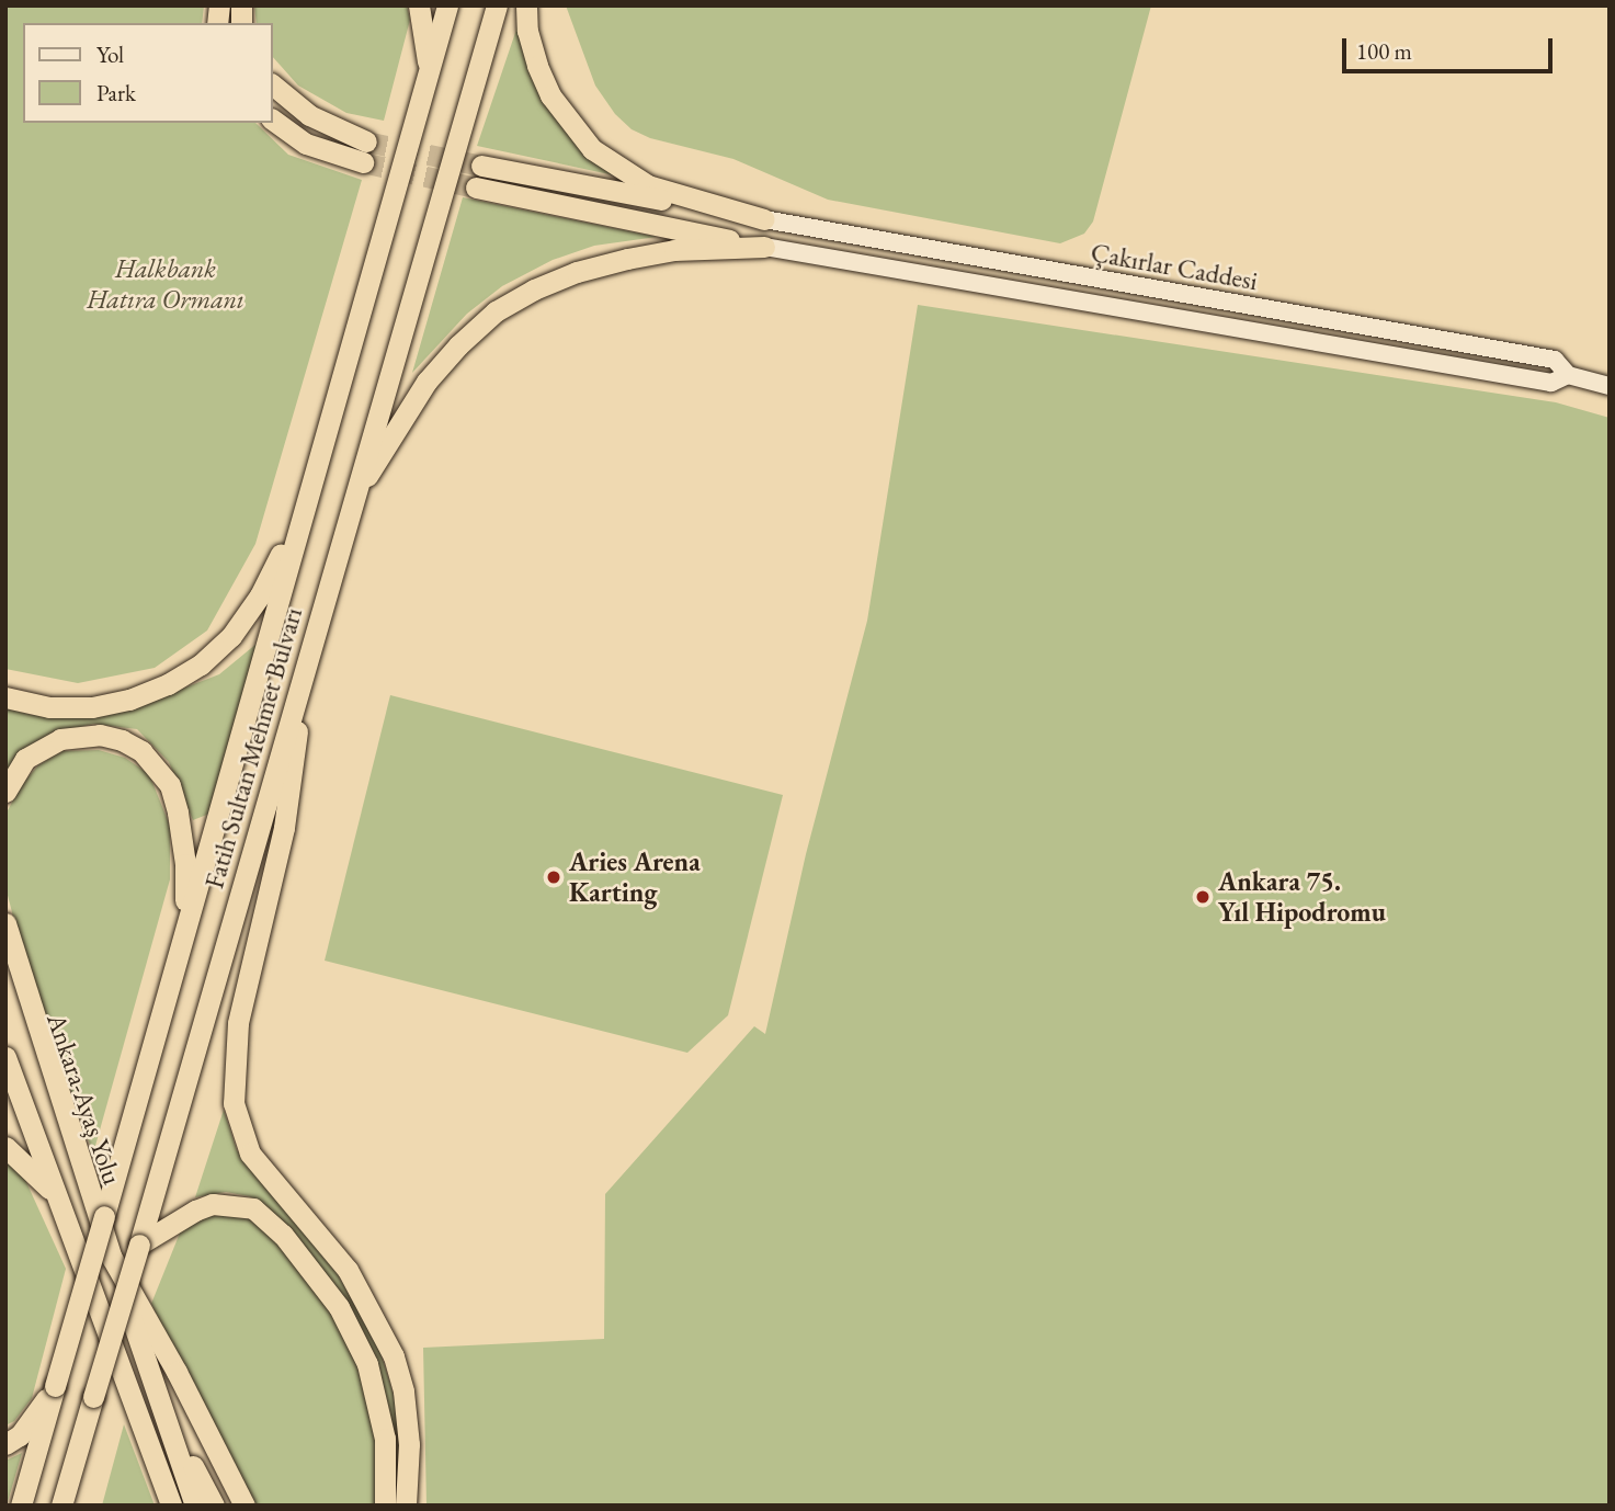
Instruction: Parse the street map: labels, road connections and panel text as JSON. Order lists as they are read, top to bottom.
{
  "streets": {
    "highway": ["Fatih Sultan Mehmet Bulvarı", "Ankara-Ayaş Yolu"],
    "main road": ["Çakırlar Caddesi"]
  },
  "parks": ["Halkbank Hatıra Ormanı"],
  "places": ["Aries Arena Karting", "Ankara 75. Yıl Hipodromu"],
  "legend": ["Yol", "Park"],
  "scale_bar": "100 m"
}
